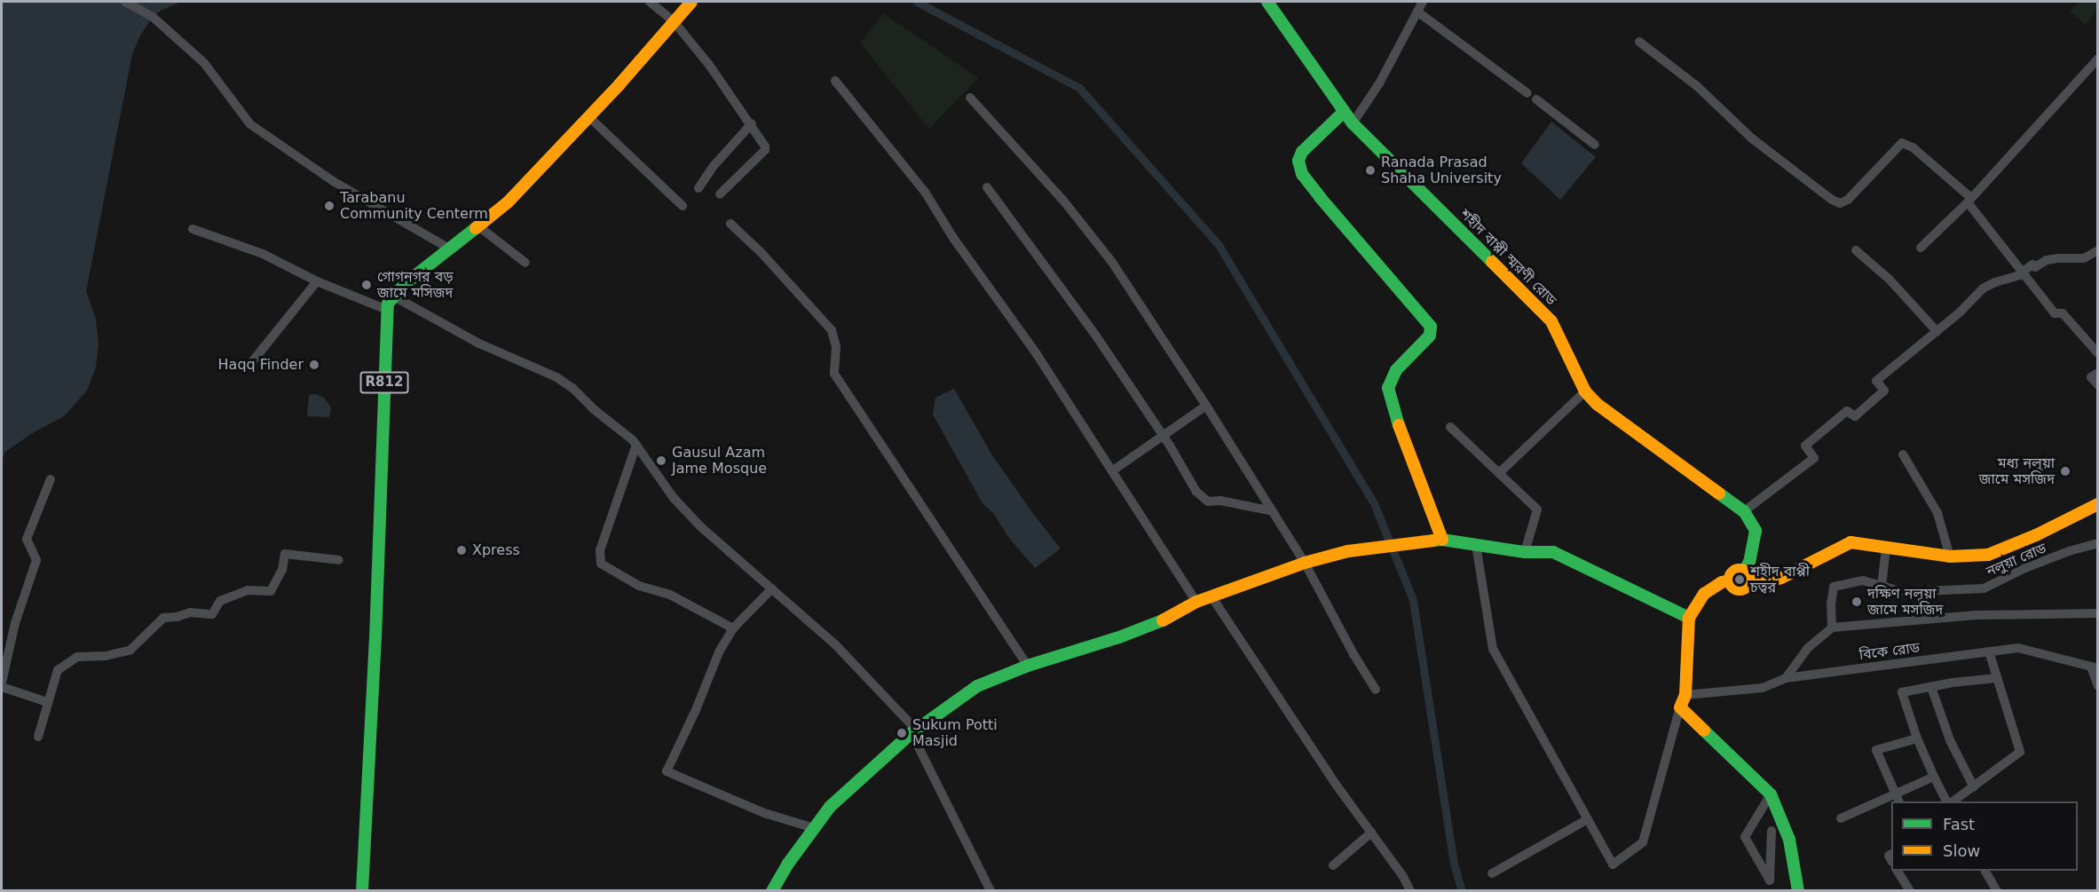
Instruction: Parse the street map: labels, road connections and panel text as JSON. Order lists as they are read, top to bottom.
{
  "streets": {
    "street": [
      "শহীদ বাপ্পী স্মরণী রোড",
      "R812",
      "নলুয়া রোড",
      "বিকে রোড"
    ]
  },
  "places": [
    "Ranada Prasad Shaha University",
    "Tarabanu Community Centerm",
    "গোগনগর বড় জামে মসিজদ",
    "Haqq Finder",
    "Gausul Azam Jame Mosque",
    "মধ্য নলুয়া জামে মসজিদ",
    "Xpress",
    "শহীদ বাপ্পী চত্বর",
    "দক্ষিণ নলুয়া জামে মসজিদ",
    "Sukum Potti Masjid"
  ],
  "legend": ["Fast", "Slow"]
}
